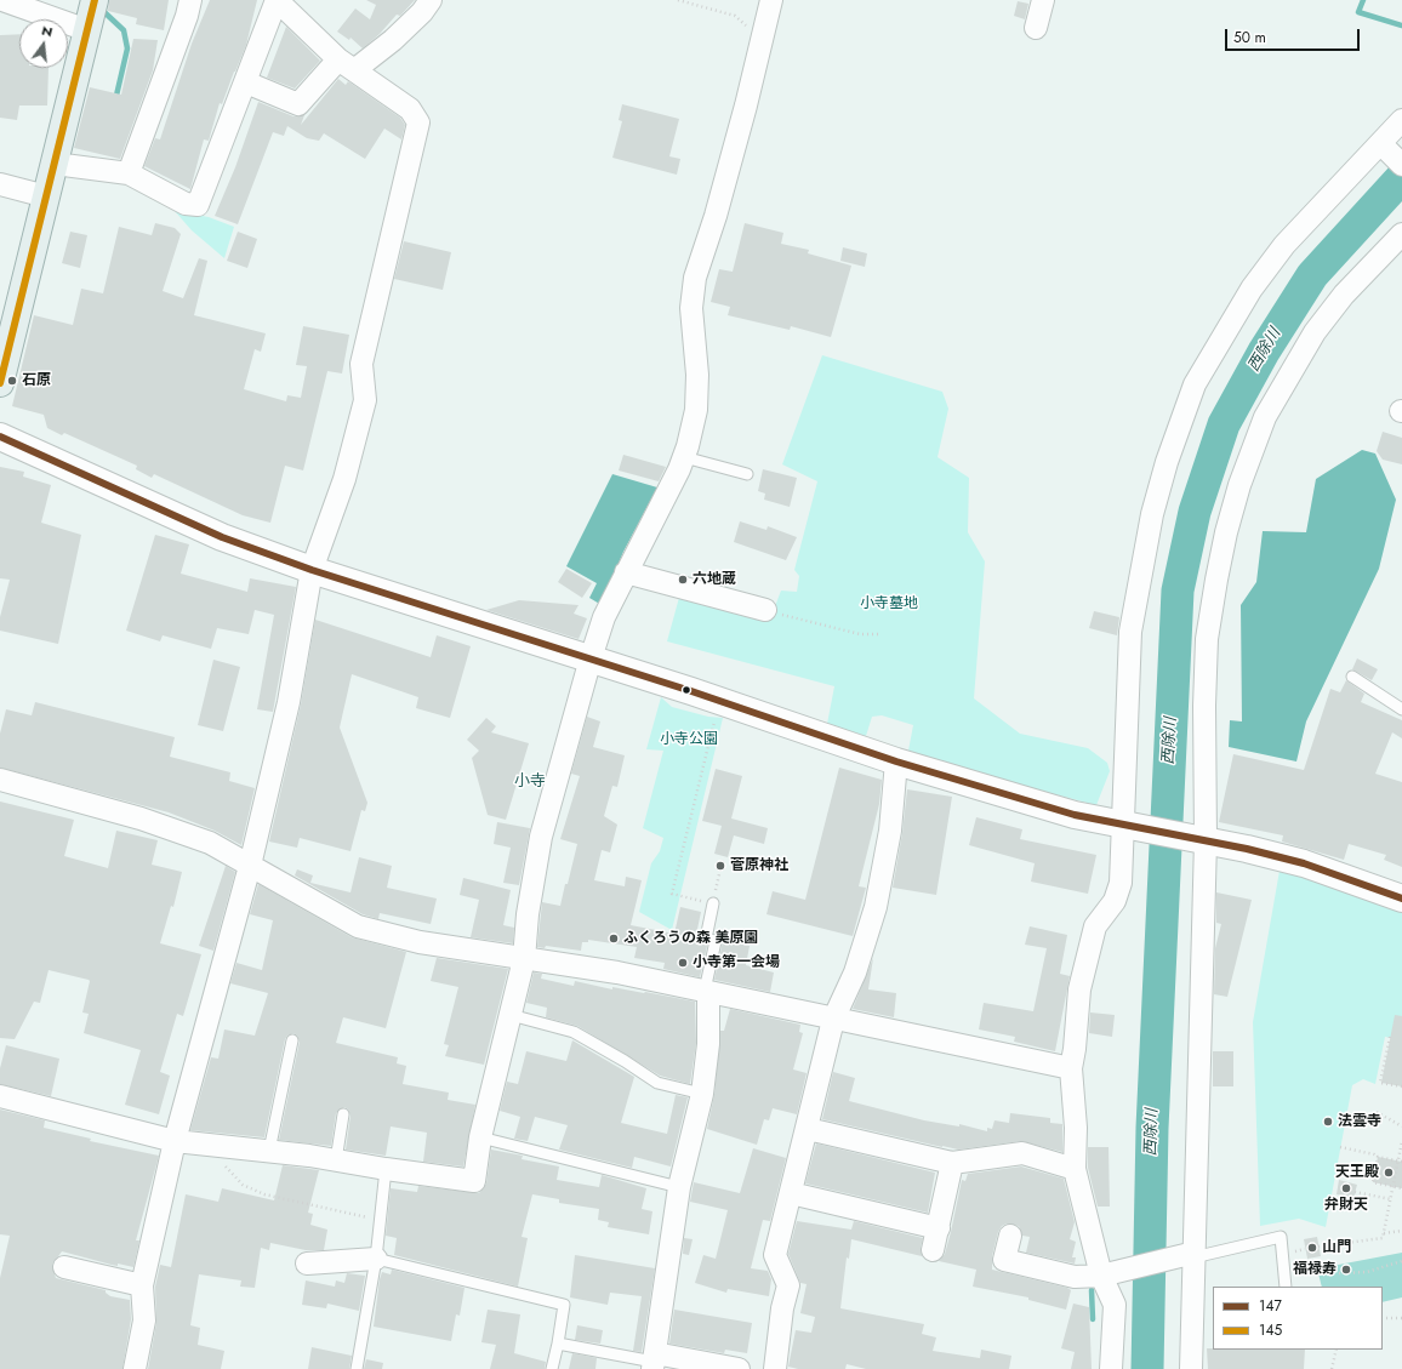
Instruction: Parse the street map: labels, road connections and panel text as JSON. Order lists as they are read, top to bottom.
{
  "districts": ["小寺"],
  "water": ["西除川"],
  "parks": ["小寺墓地", "小寺公園"],
  "places": [
    "石原",
    "六地蔵",
    "菅原神社",
    "ふくろうの森 美原園",
    "小寺第一会場",
    "法雲寺",
    "天王殿",
    "弁財天",
    "山門",
    "福禄寿"
  ],
  "lines": ["transit line 145", "transit line 147"],
  "legend": ["147", "145"],
  "scale_bar": "50 m",
  "north": "top"
}
